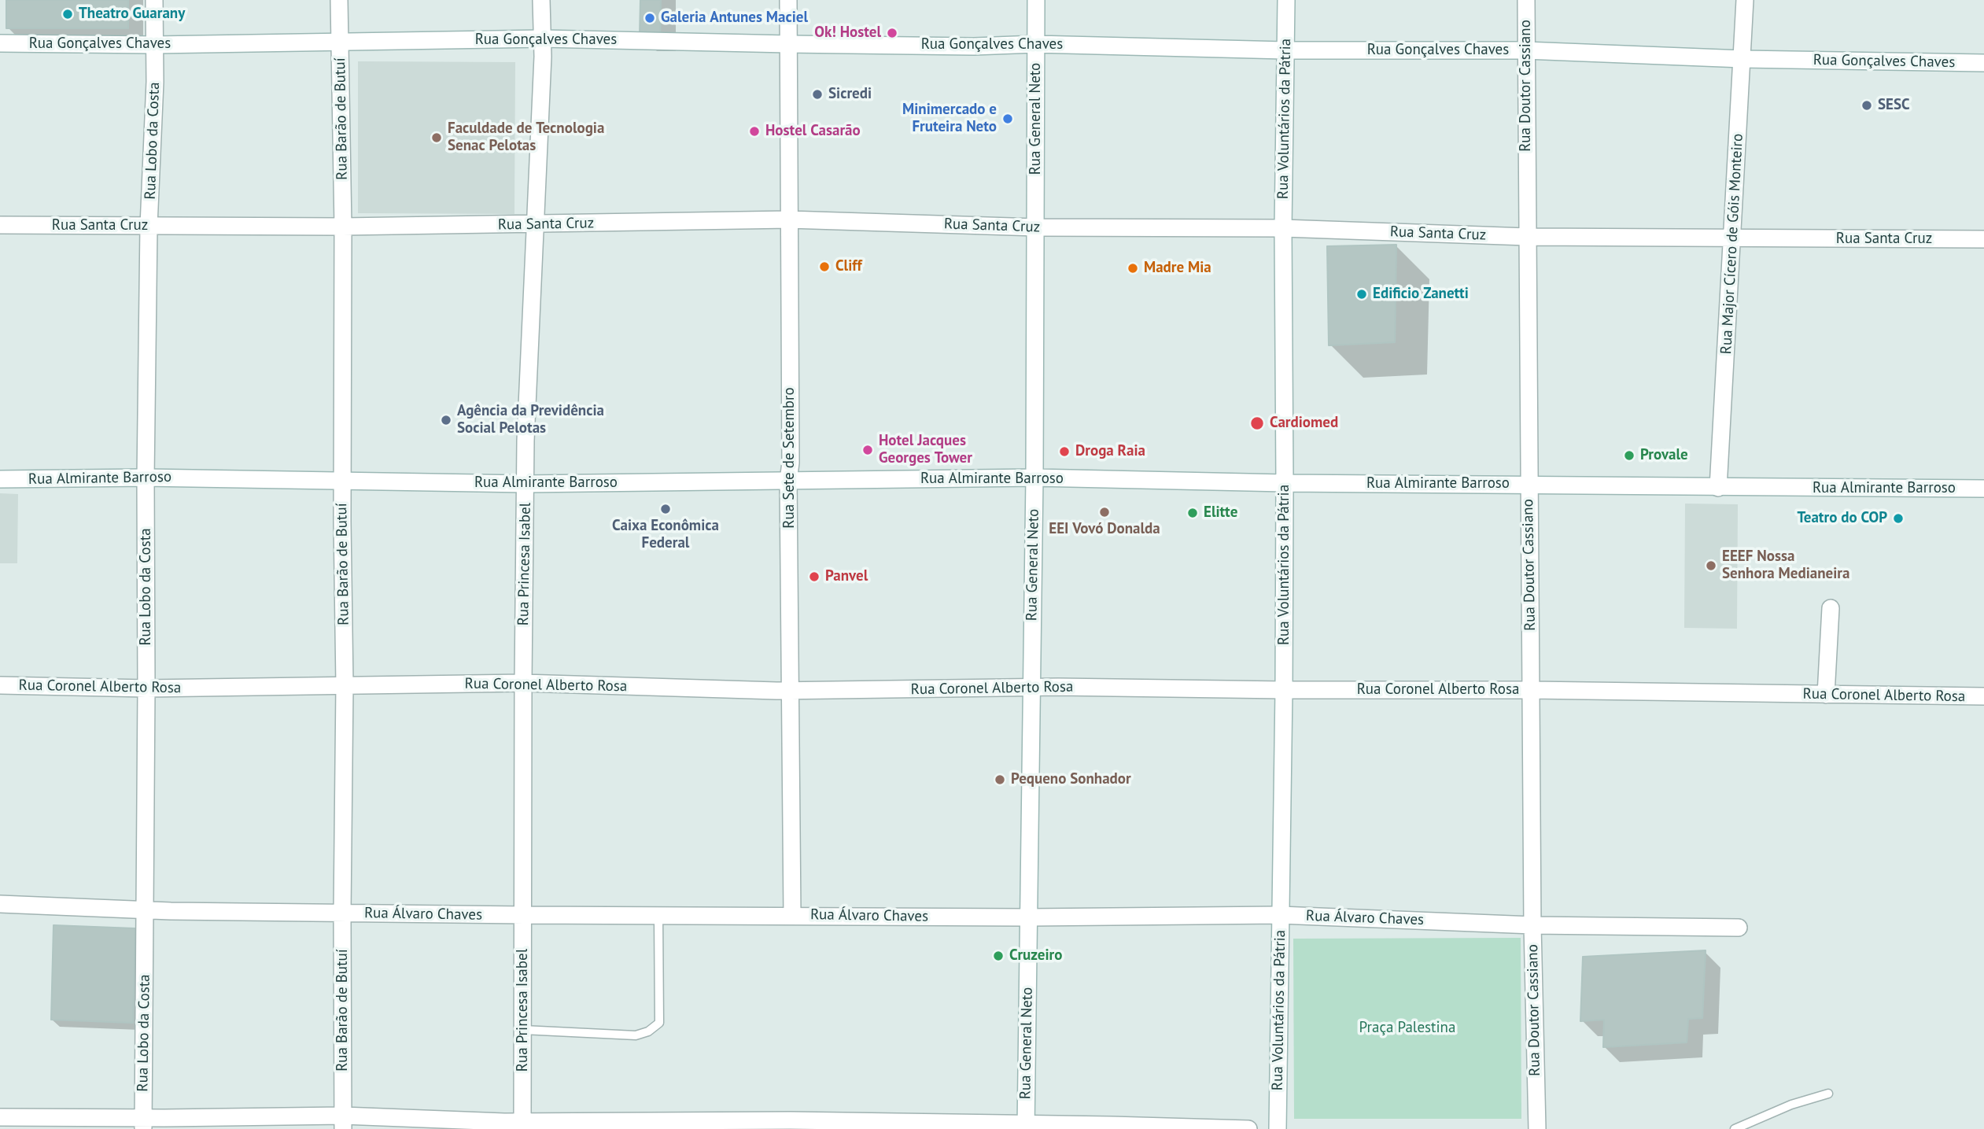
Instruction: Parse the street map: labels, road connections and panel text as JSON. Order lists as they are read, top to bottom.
{
  "streets": {
    "street": [
      "Rua Gonçalves Chaves",
      "Rua Doutor Cassiano",
      "Rua Barão de Butuí",
      "Rua General Neto",
      "Rua Voluntários da Pátria",
      "Rua Lobo da Costa",
      "Rua Santa Cruz",
      "Rua Major Cícero de Góis Monteiro",
      "Rua Sete de Setembro",
      "Rua Almirante Barroso",
      "Rua Princesa Isabel",
      "Rua Coronel Alberto Rosa",
      "Rua Álvaro Chaves"
    ]
  },
  "crossings": [
    ["Rua Gonçalves Chaves", "Rua Doutor Cassiano"],
    ["Rua Gonçalves Chaves", "Rua Barão de Butuí"],
    ["Rua Gonçalves Chaves", "Rua General Neto"],
    ["Rua Gonçalves Chaves", "Rua Voluntários da Pátria"],
    ["Rua Gonçalves Chaves", "Rua Lobo da Costa"],
    ["Rua Gonçalves Chaves", "Rua Major Cícero de Góis Monteiro"],
    ["Rua Gonçalves Chaves", "Rua Sete de Setembro"],
    ["Rua Gonçalves Chaves", "Rua Princesa Isabel"],
    ["Rua Doutor Cassiano", "Rua Santa Cruz"],
    ["Rua Doutor Cassiano", "Rua Almirante Barroso"],
    ["Rua Doutor Cassiano", "Rua Coronel Alberto Rosa"],
    ["Rua Doutor Cassiano", "Rua Álvaro Chaves"],
    ["Rua Barão de Butuí", "Rua Santa Cruz"],
    ["Rua Barão de Butuí", "Rua Almirante Barroso"],
    ["Rua Barão de Butuí", "Rua Coronel Alberto Rosa"],
    ["Rua Barão de Butuí", "Rua Álvaro Chaves"],
    ["Rua General Neto", "Rua Santa Cruz"],
    ["Rua General Neto", "Rua Almirante Barroso"],
    ["Rua General Neto", "Rua Coronel Alberto Rosa"],
    ["Rua General Neto", "Rua Álvaro Chaves"],
    ["Rua Voluntários da Pátria", "Rua Santa Cruz"],
    ["Rua Voluntários da Pátria", "Rua Almirante Barroso"],
    ["Rua Voluntários da Pátria", "Rua Coronel Alberto Rosa"],
    ["Rua Voluntários da Pátria", "Rua Álvaro Chaves"],
    ["Rua Lobo da Costa", "Rua Santa Cruz"],
    ["Rua Lobo da Costa", "Rua Almirante Barroso"],
    ["Rua Lobo da Costa", "Rua Coronel Alberto Rosa"],
    ["Rua Lobo da Costa", "Rua Álvaro Chaves"],
    ["Rua Santa Cruz", "Rua Major Cícero de Góis Monteiro"],
    ["Rua Santa Cruz", "Rua Sete de Setembro"],
    ["Rua Santa Cruz", "Rua Princesa Isabel"],
    ["Rua Major Cícero de Góis Monteiro", "Rua Almirante Barroso"],
    ["Rua Sete de Setembro", "Rua Almirante Barroso"],
    ["Rua Sete de Setembro", "Rua Coronel Alberto Rosa"],
    ["Rua Sete de Setembro", "Rua Álvaro Chaves"],
    ["Rua Almirante Barroso", "Rua Princesa Isabel"],
    ["Rua Princesa Isabel", "Rua Coronel Alberto Rosa"],
    ["Rua Princesa Isabel", "Rua Álvaro Chaves"]
  ],
  "parks": ["Praça Palestina"],
  "places": [
    "Theatro Guarany",
    "Galeria Antunes Maciel",
    "Ok! Hostel",
    "Sicredi",
    "SESC",
    "Minimercado e Fruteira Neto",
    "Hostel Casarão",
    "Faculdade de Tecnologia Senac Pelotas",
    "Cliff",
    "Madre Mia",
    "Edificio Zanetti",
    "Agência da Previdência Social Pelotas",
    "Cardiomed",
    "Hotel Jacques Georges Tower",
    "Droga Raia",
    "Provale",
    "Caixa Econômica Federal",
    "EEI Vovó Donalda",
    "Elitte",
    "Teatro do COP",
    "EEEF Nossa Senhora Medianeira",
    "Panvel",
    "Pequeno Sonhador",
    "Cruzeiro"
  ]
}
